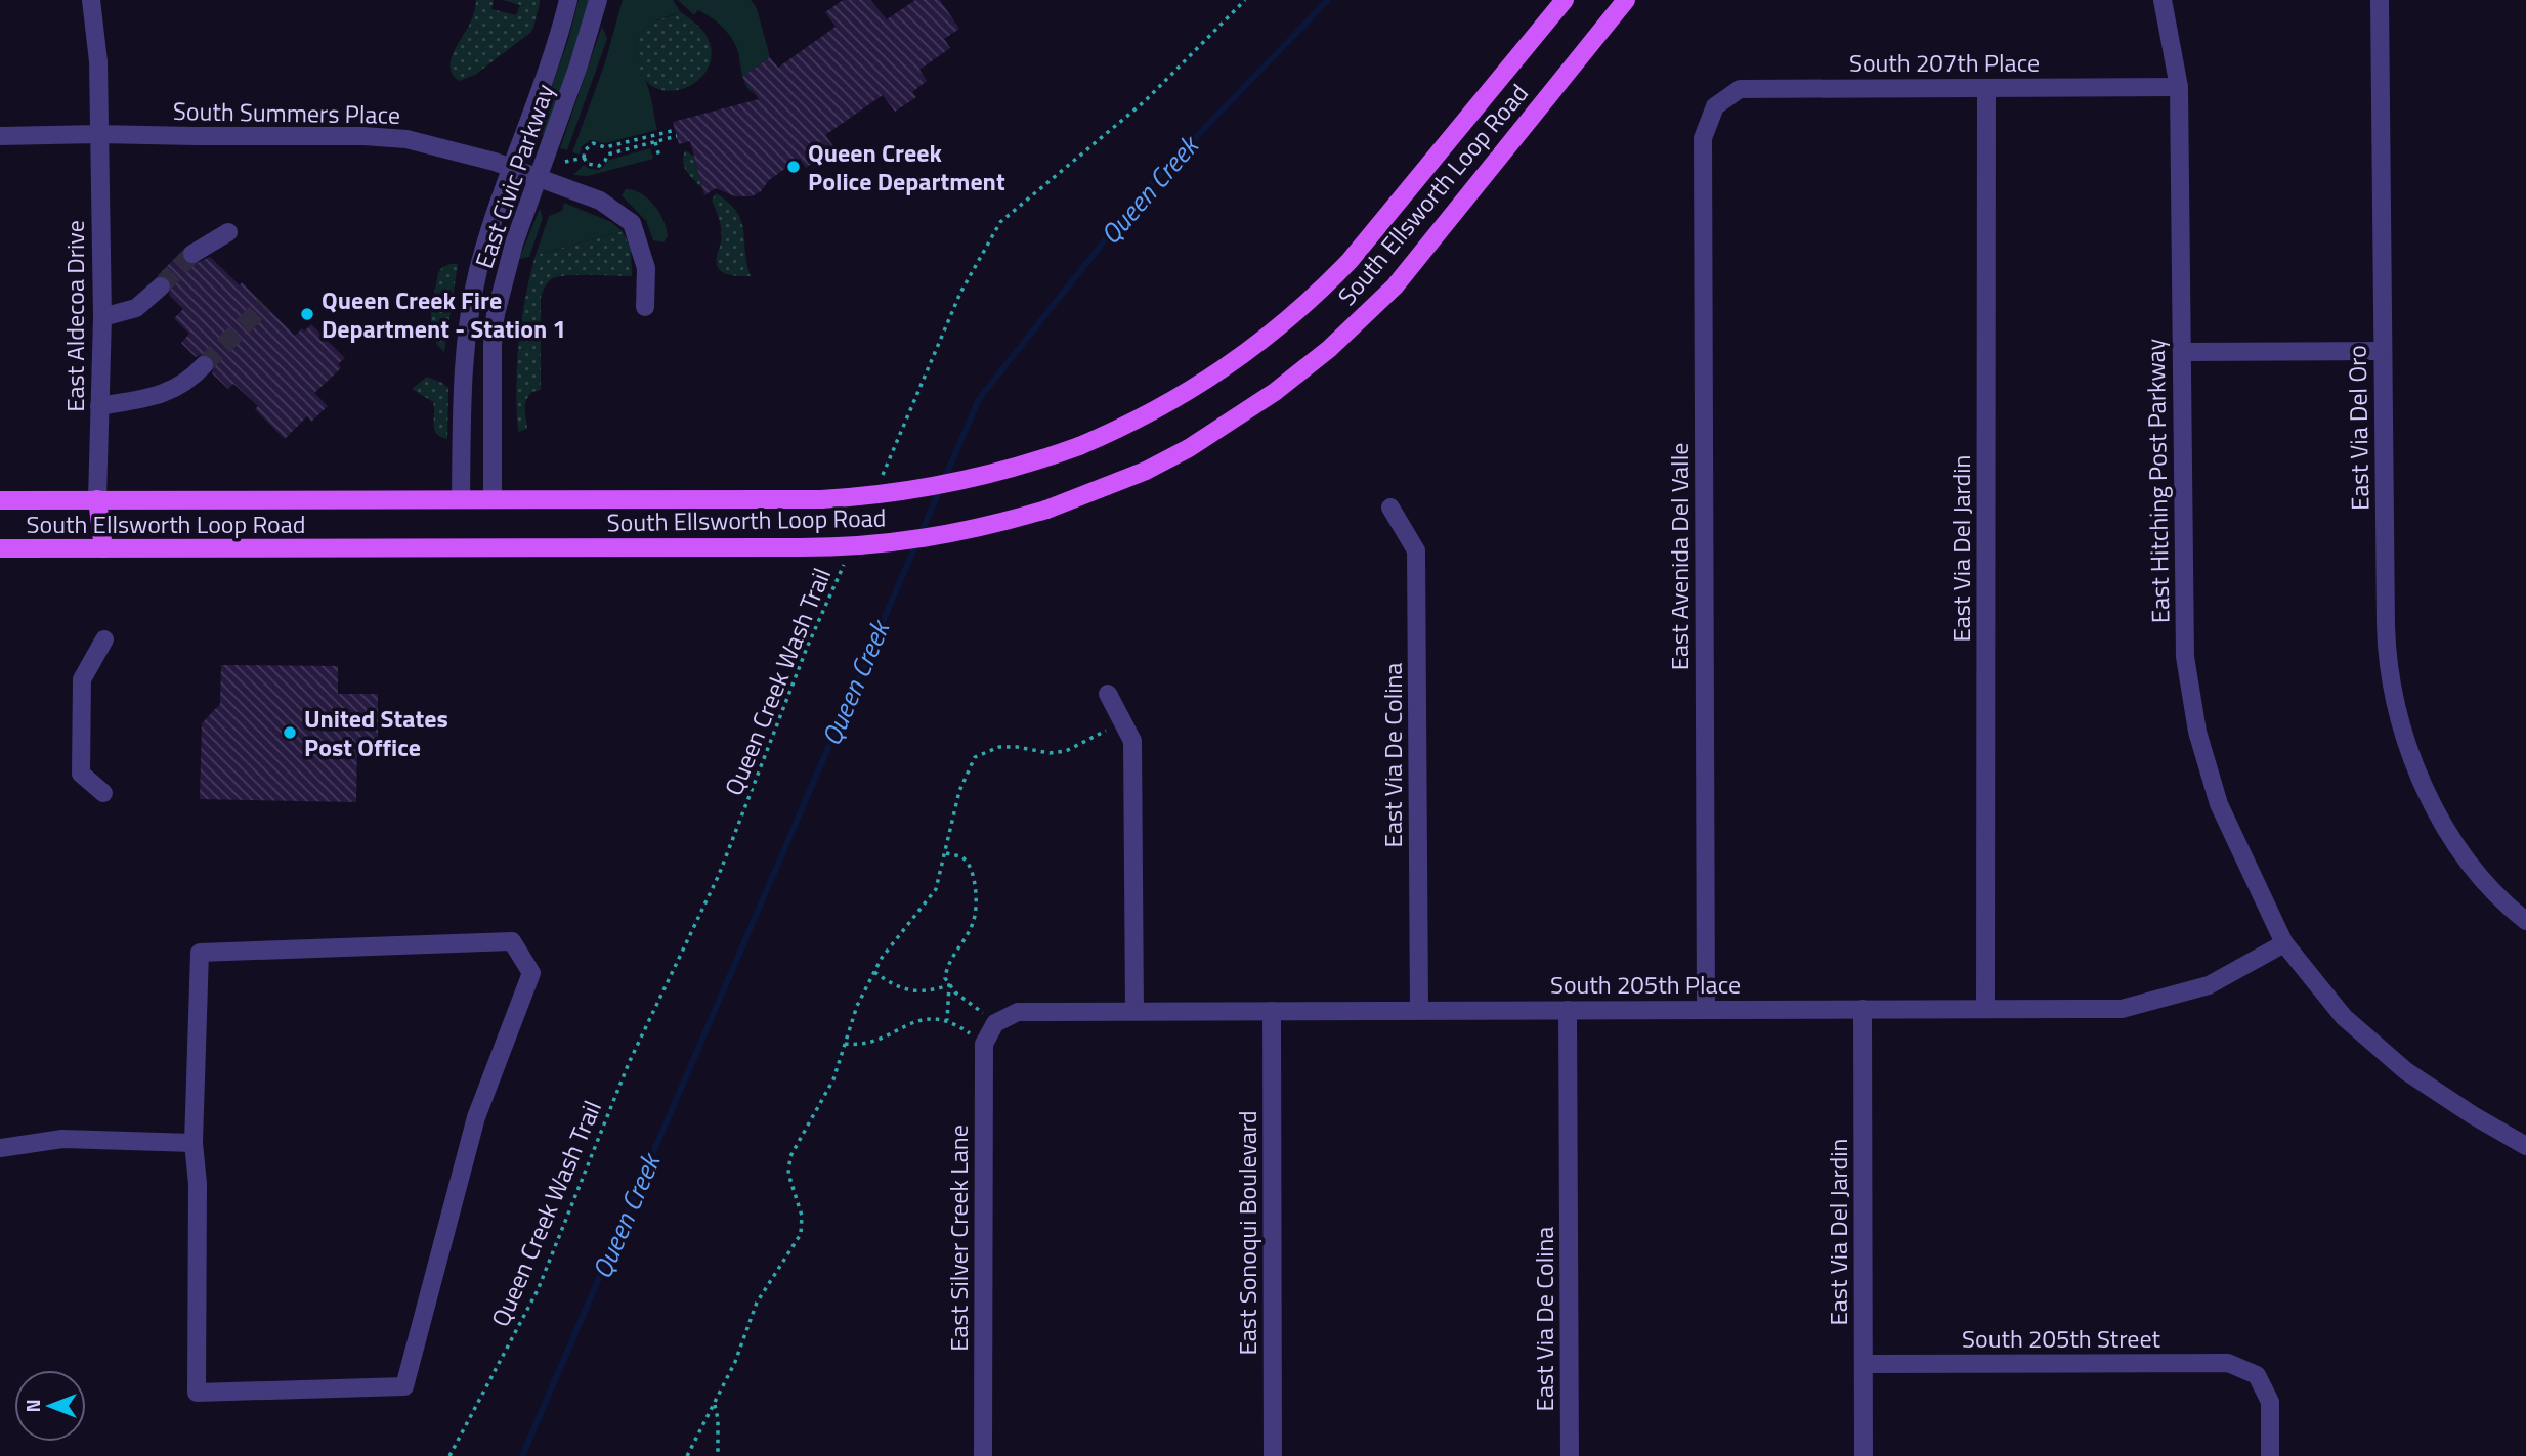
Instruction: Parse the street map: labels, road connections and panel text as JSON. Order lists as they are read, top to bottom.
{
  "streets": {
    "main road": ["South Ellsworth Loop Road"],
    "street": [
      "South 207th Place",
      "South Summers Place",
      "East Civic Parkway",
      "East Aldecoa Drive",
      "East Via Del Oro",
      "East Hitching Post Parkway",
      "East Via Del Jardin",
      "East Avenida Del Valle",
      "East Via De Colina",
      "South 205th Place",
      "East Sonoqui Boulevard",
      "East Silver Creek Lane",
      "South 205th Street"
    ],
    "path": ["Queen Creek Wash Trail"]
  },
  "crossings": [
    ["South 207th Place", "East Hitching Post Parkway"],
    ["South 207th Place", "East Via Del Jardin"],
    ["South 207th Place", "East Avenida Del Valle"],
    ["South Summers Place", "East Civic Parkway"],
    ["South Summers Place", "East Aldecoa Drive"],
    ["East Civic Parkway", "South Ellsworth Loop Road"],
    ["South Ellsworth Loop Road", "East Aldecoa Drive"],
    ["East Hitching Post Parkway", "South 205th Place"],
    ["East Via Del Jardin", "South 205th Place"],
    ["East Via Del Jardin", "South 205th Street"],
    ["East Avenida Del Valle", "South 205th Place"],
    ["East Via De Colina", "South 205th Place"],
    ["South 205th Place", "East Sonoqui Boulevard"],
    ["South 205th Place", "East Silver Creek Lane"]
  ],
  "water": ["Queen Creek"],
  "places": ["Queen Creek Police Department", "Queen Creek Fire Department - Station 1", "United States Post Office"],
  "north": "left"
}
